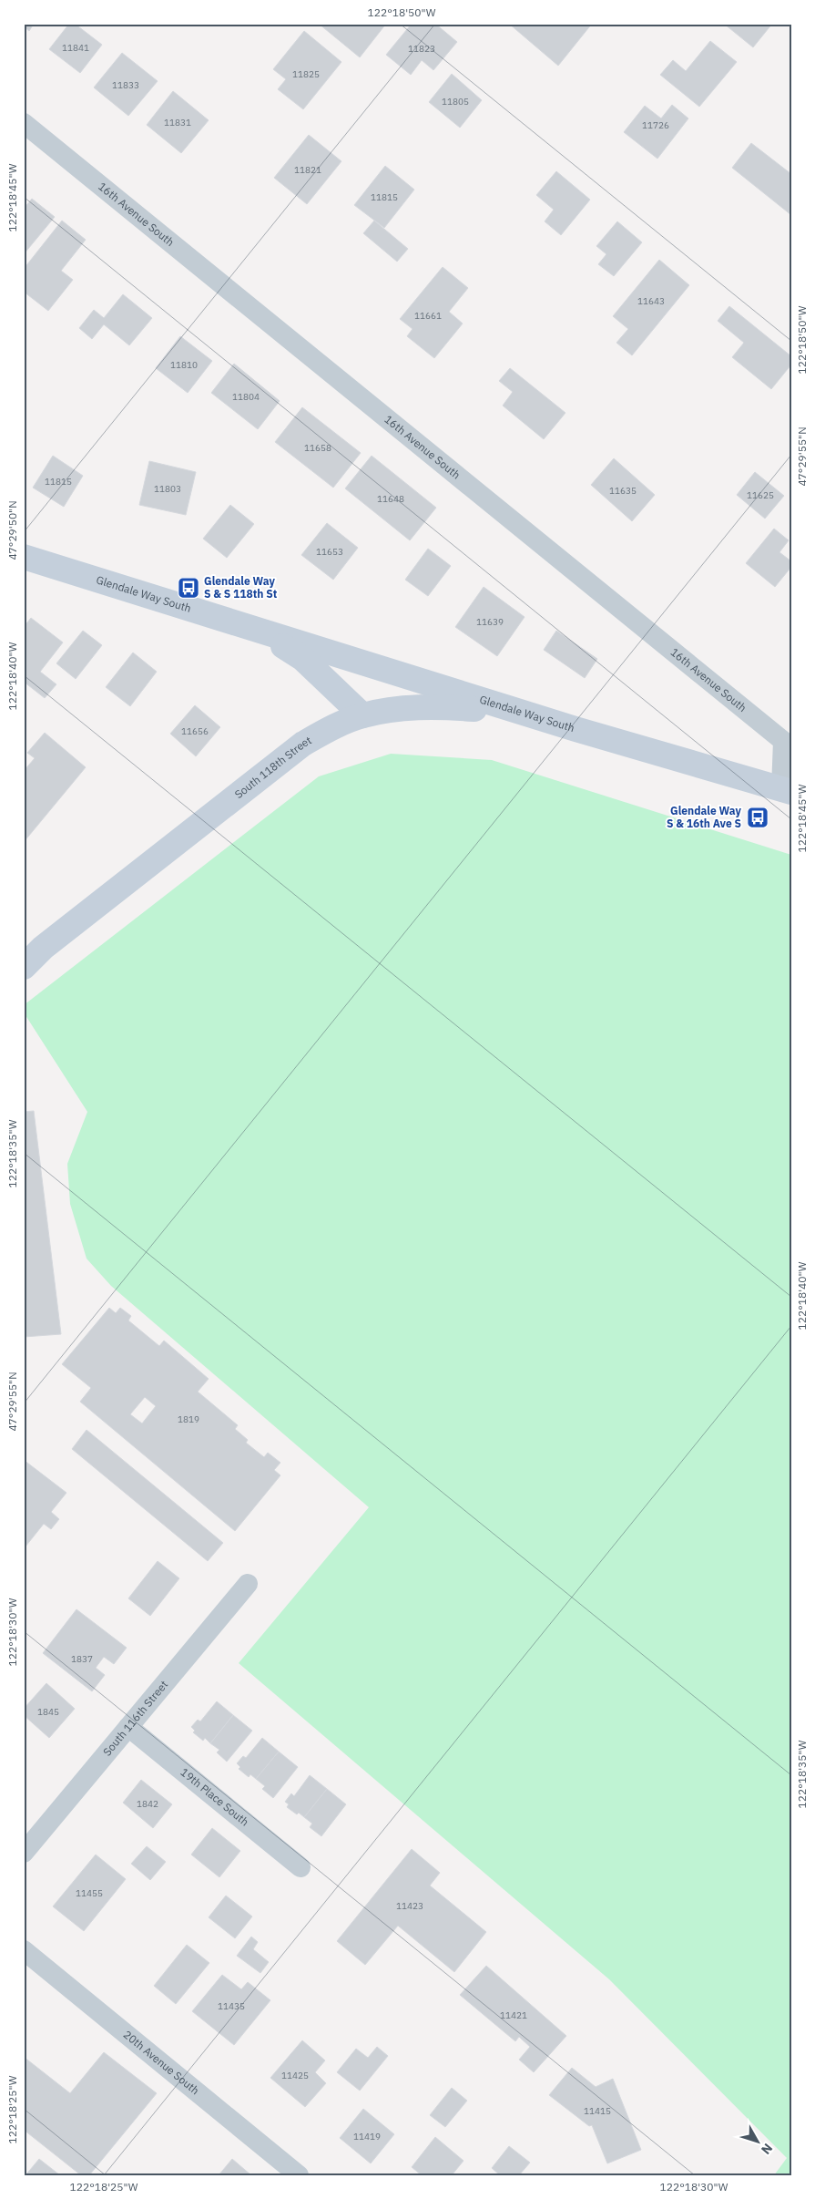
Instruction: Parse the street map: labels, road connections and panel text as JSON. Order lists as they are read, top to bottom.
{
  "streets": {
    "street": [
      "16th Avenue South",
      "Glendale Way South",
      "South 118th Street",
      "South 116th Street",
      "19th Place South",
      "20th Avenue South"
    ]
  },
  "crossings": [
    ["16th Avenue South", "Glendale Way South"],
    ["Glendale Way South", "South 118th Street"],
    ["South 116th Street", "19th Place South"]
  ],
  "places": {
    "bus stop": ["Glendale Way S & S 118th St", "Glendale Way S & 16th Ave S"]
  },
  "house_numbers": [
    "11841",
    "11823",
    "11825",
    "11833",
    "11805",
    "11831",
    "11726",
    "11821",
    "11815",
    "11643",
    "11661",
    "11810",
    "11804",
    "11658",
    "11815",
    "11803",
    "11635",
    "11625",
    "11648",
    "11653",
    "11639",
    "11656",
    "1819",
    "1837",
    "1845",
    "1842",
    "11455",
    "11423",
    "11435",
    "11421",
    "11425",
    "11415",
    "11419"
  ],
  "north": "bottom right",
  "coordinates": [
    "122°18'50\"W",
    "122°18'45\"W",
    "47°29'55\"N",
    "47°29'50\"N",
    "122°18'40\"W",
    "122°18'35\"W",
    "122°18'30\"W",
    "122°18'25\"W"
  ]
}
